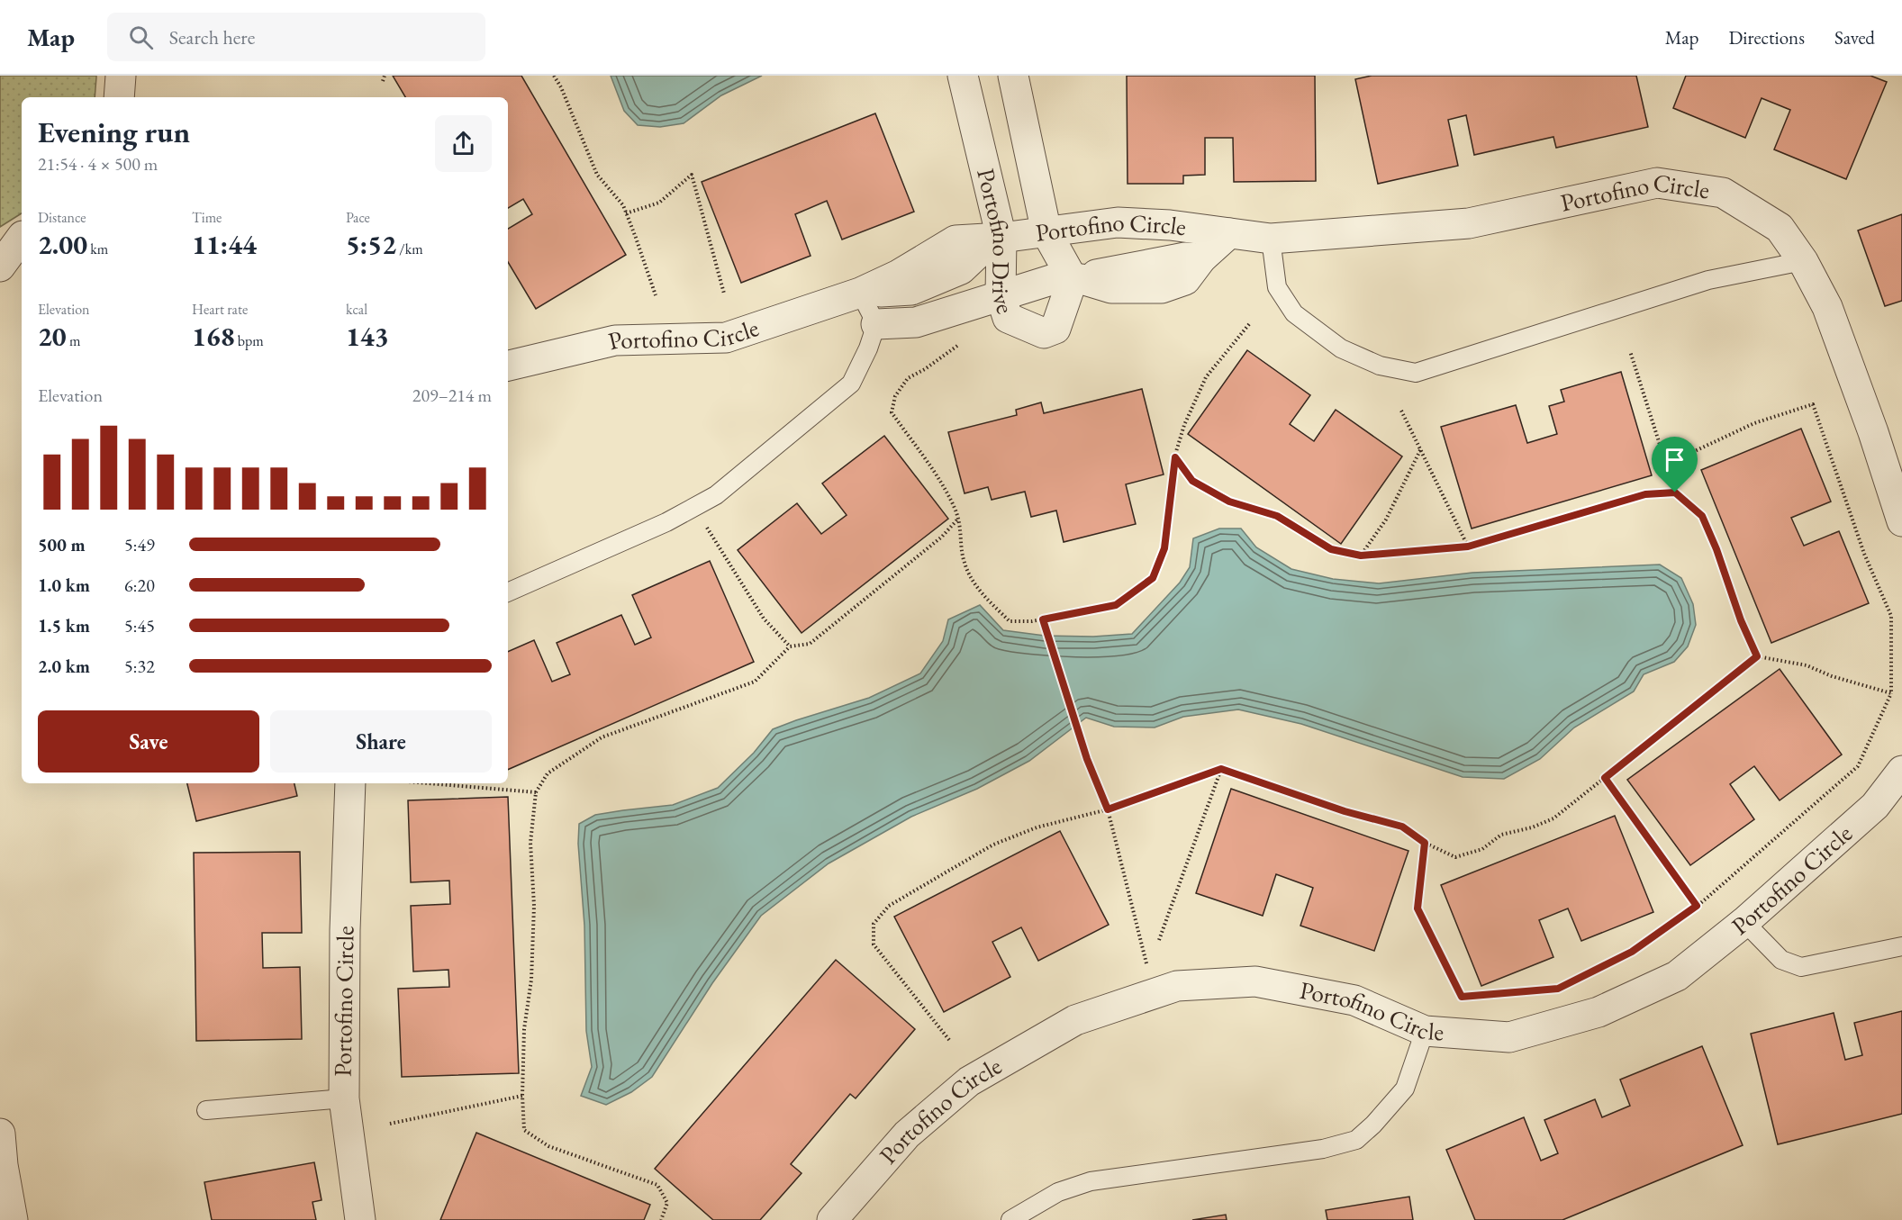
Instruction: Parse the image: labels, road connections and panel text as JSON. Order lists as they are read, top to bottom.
{
  "streets": {
    "street": ["Portofino Circle", "Portofino Drive"]
  },
  "crossings": [
    ["Portofino Circle", "Portofino Drive"]
  ],
  "page": {
    "header": "Map",
    "search": "Search here",
    "nav": ["Map", "Directions", "Saved"],
    "heading": ["Evening run", "21:54 · 4 × 500 m"],
    "stats": [
      ["Distance", "2.00 km"],
      ["Time", "11:44"],
      ["Pace", "5:52 /km"],
      ["Elevation", "20 m"],
      ["Heart rate", "168 bpm"],
      ["kcal", "143"]
    ],
    "chart": ["Elevation", "209–214 m"],
    "list": [
      {
        "name": "500 m",
        "note": "5:49"
      },
      {
        "name": "1.0 km",
        "note": "6:20"
      },
      {
        "name": "1.5 km",
        "note": "5:45"
      },
      {
        "name": "2.0 km",
        "note": "5:32"
      }
    ],
    "buttons": ["Save", "Share"]
  }
}
